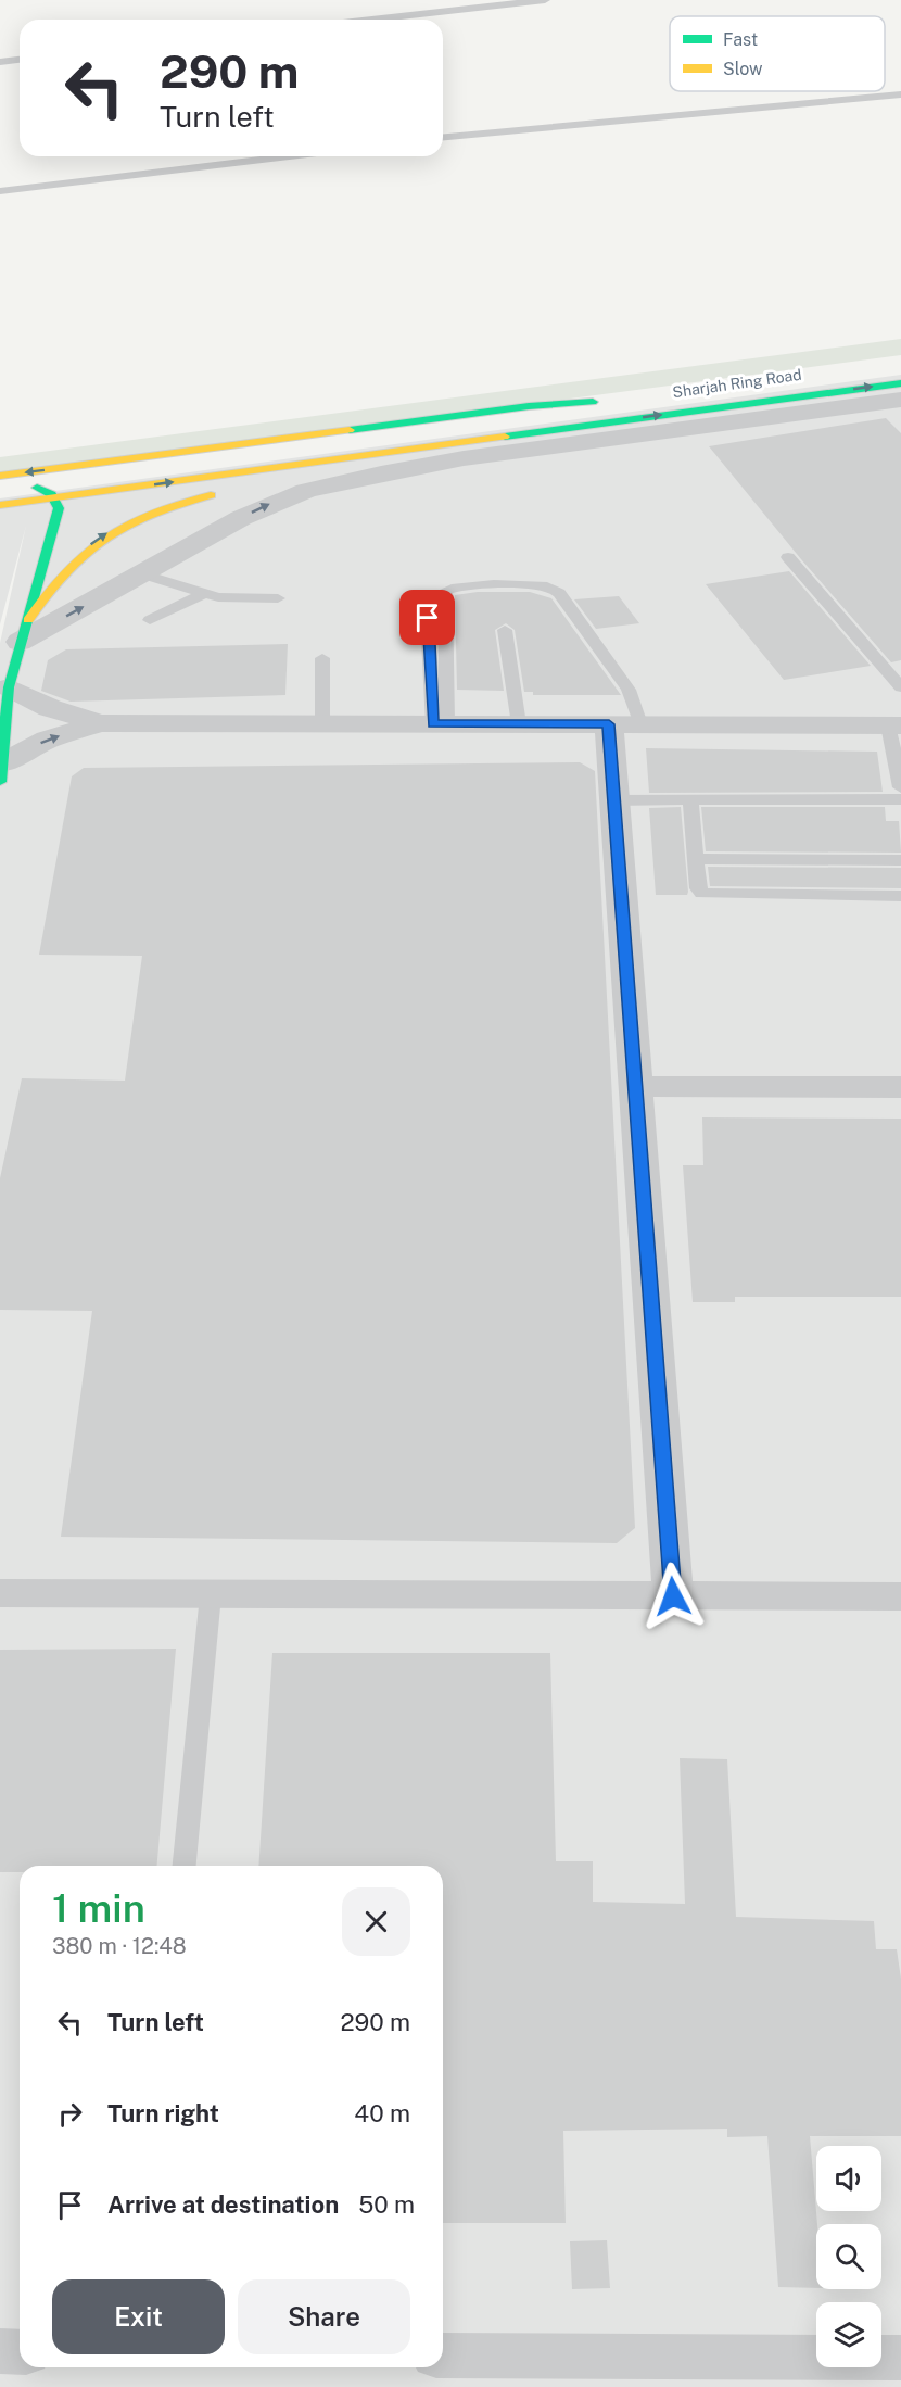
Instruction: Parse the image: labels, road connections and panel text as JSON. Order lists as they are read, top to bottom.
{
  "legend": ["Fast", "Slow"],
  "page": {
    "turn": ["290 m", "Turn left"],
    "heading": ["1 min", "380 m · 12:48"],
    "list": [
      {
        "name": "Turn left",
        "value": "290 m"
      },
      {
        "name": "Turn right",
        "value": "40 m"
      },
      {
        "name": "Arrive at destination",
        "value": "50 m"
      }
    ],
    "buttons": ["Exit", "Share"]
  }
}
